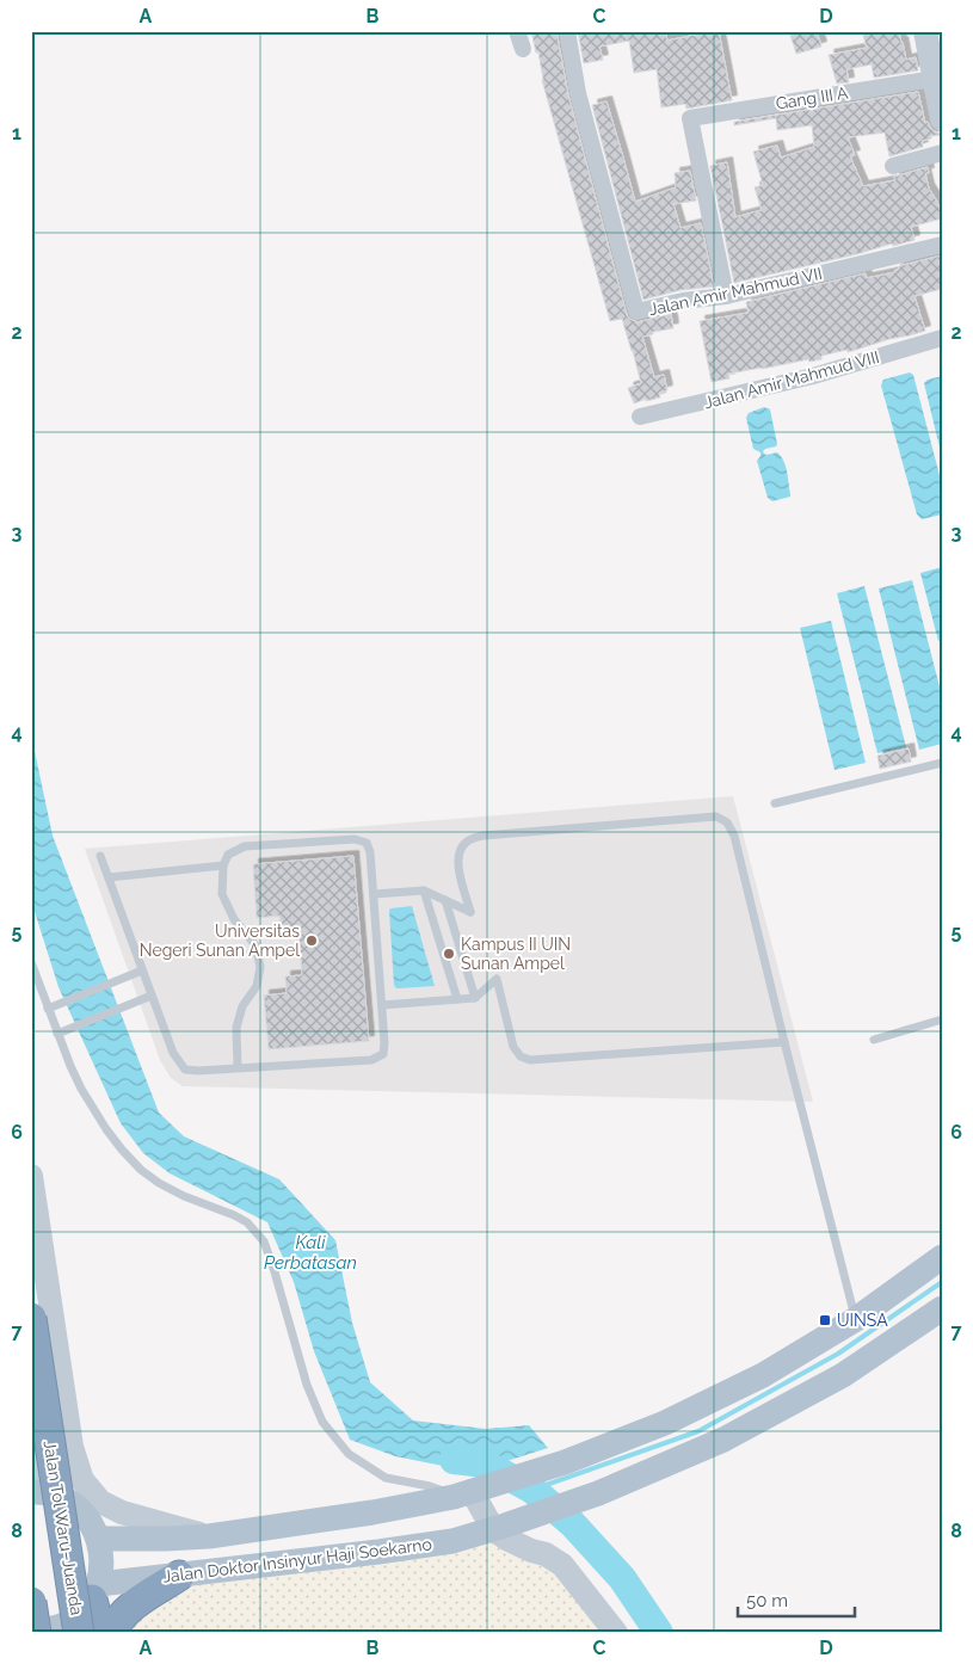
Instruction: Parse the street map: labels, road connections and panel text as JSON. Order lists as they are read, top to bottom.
{
  "streets": {
    "highway": ["Jalan Tol Waru–Juanda"],
    "main road": ["Jalan Doktor Insinyur Haji Soekarno"],
    "street": ["Gang III A", "Jalan Amir Mahmud VII", "Jalan Amir Mahmud VIII"]
  },
  "crossings": [
    ["Gang III A", "Jalan Amir Mahmud VII"]
  ],
  "water": ["Kali Perbatasan"],
  "places": {
    "other": ["Universitas Negeri Sunan Ampel", "Kampus II UIN Sunan Ampel"],
    "transit": ["UINSA"]
  },
  "scale_bar": "50 m",
  "grid": {
    "columns": [
      "A",
      "B",
      "C",
      "D"
    ],
    "rows": [
      "1",
      "2",
      "3",
      "4",
      "5",
      "6",
      "7",
      "8"
    ]
  }
}
